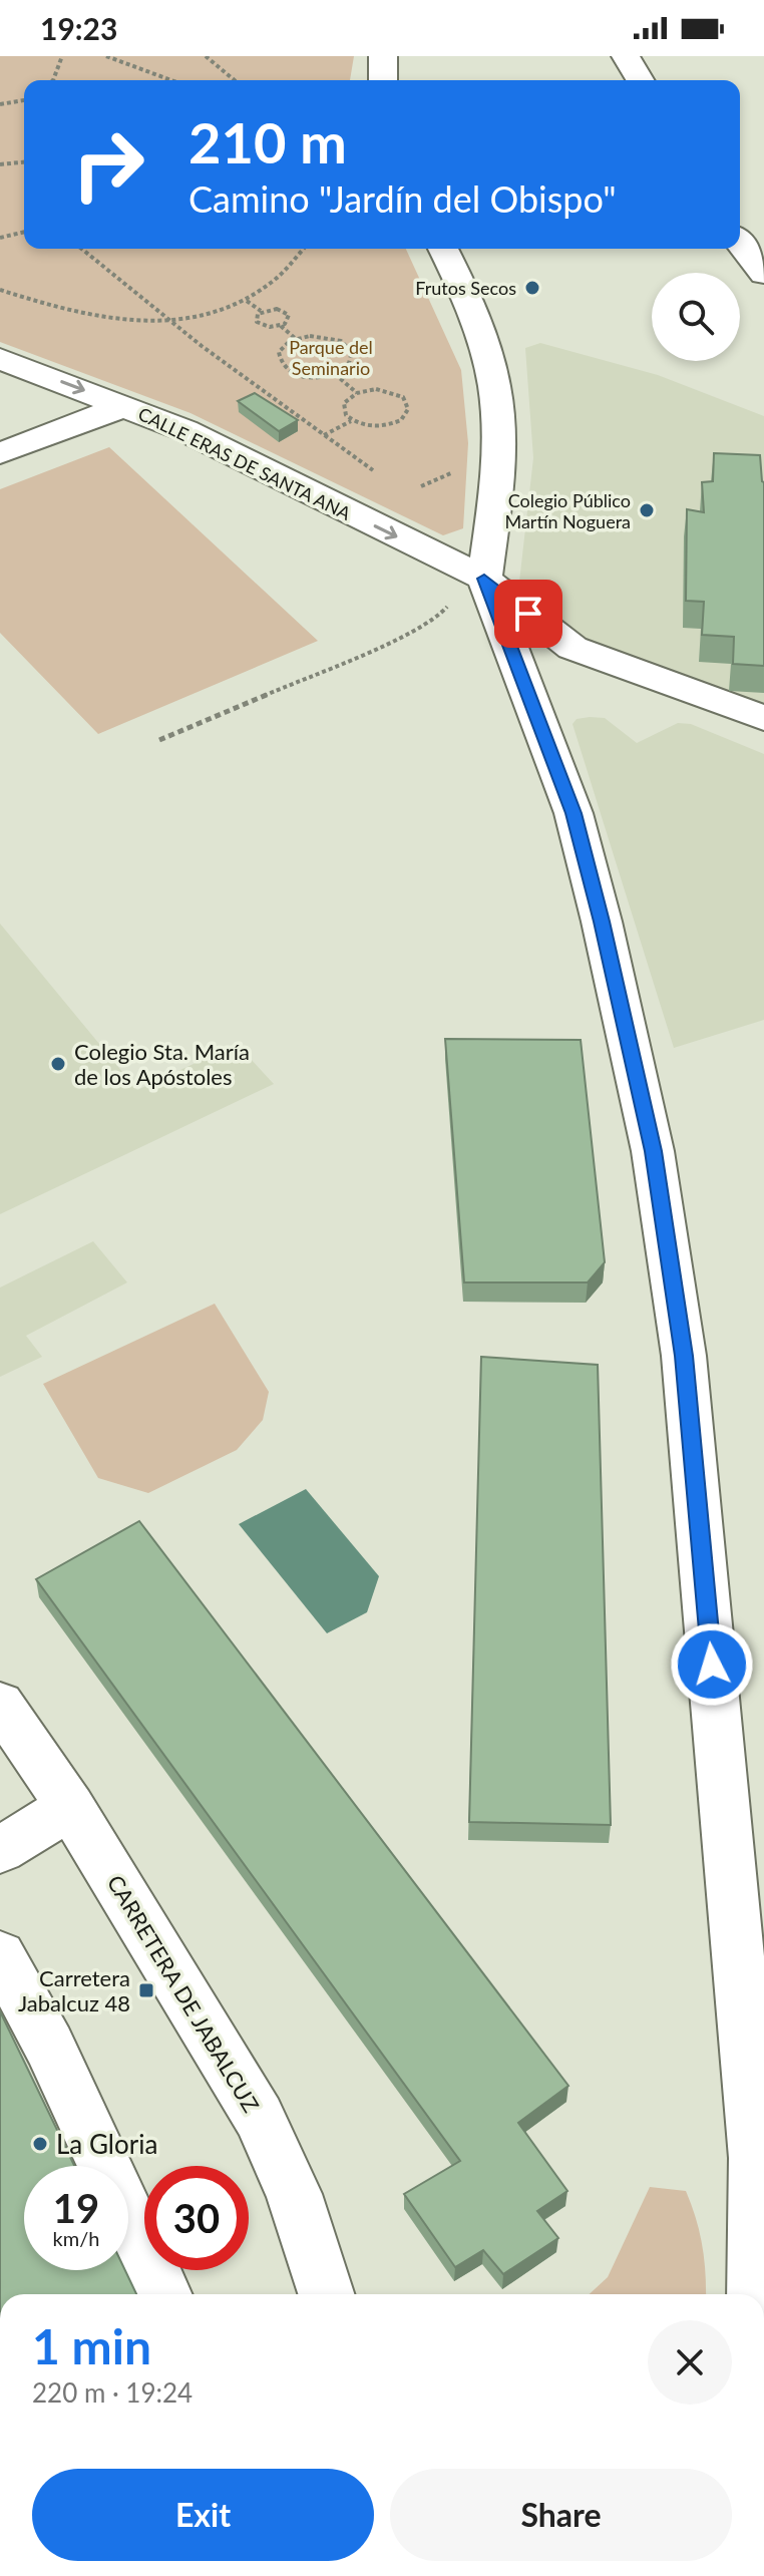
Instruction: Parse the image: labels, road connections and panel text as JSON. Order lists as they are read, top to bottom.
{
  "streets": {
    "street": ["CALLE ERAS DE SANTA ANA", "CARRETERA DE JABALCUZ"]
  },
  "one_way": ["CALLE ERAS DE SANTA ANA"],
  "parks": ["Parque del Seminario"],
  "places": {
    "other": [
      "Frutos Secos",
      "Colegio Público Martín Noguera",
      "Colegio Sta. María de los Apóstoles",
      "La Gloria"
    ],
    "transit": ["Carretera Jabalcuz 48"]
  },
  "page": {
    "status": "19:23",
    "turn": ["210 m", "Camino \"Jardín del Obispo\""],
    "speed": "19 km/h",
    "limit": "30",
    "heading": ["1 min", "220 m · 19:24"],
    "buttons": ["Exit", "Share"]
  }
}
